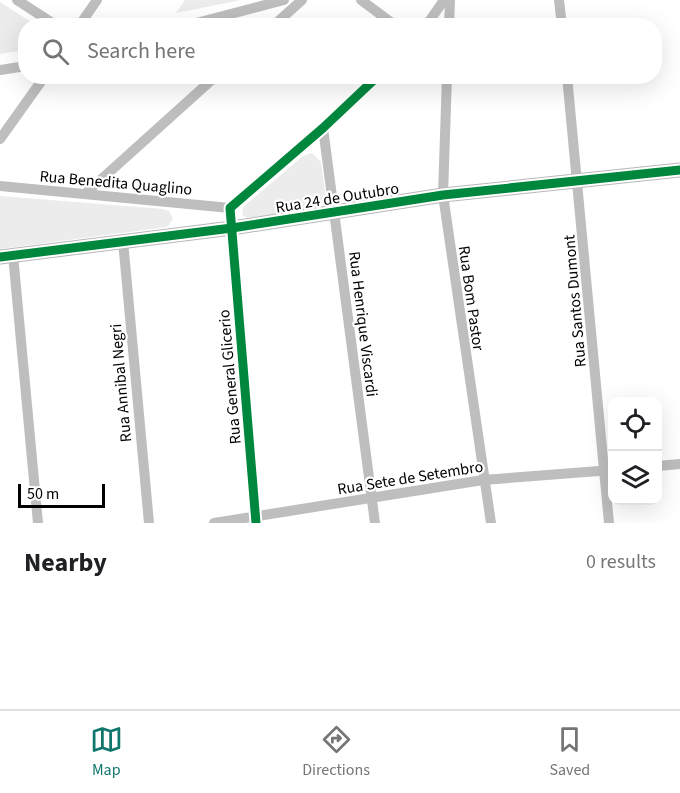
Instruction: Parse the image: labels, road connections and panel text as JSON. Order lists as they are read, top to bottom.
{
  "streets": {
    "street": [
      "Rua Benedita Quaglino",
      "Rua 24 de Outubro",
      "Rua Bom Pastor",
      "Rua Santos Dumont",
      "Rua Henrique Viscardi",
      "Rua General Glicerio",
      "Rua Annibal Negri",
      "Rua Sete de Setembro"
    ]
  },
  "crossings": [
    ["Rua Benedita Quaglino", "Rua General Glicerio"],
    ["Rua 24 de Outubro", "Rua Bom Pastor"],
    ["Rua 24 de Outubro", "Rua Santos Dumont"],
    ["Rua 24 de Outubro", "Rua Henrique Viscardi"],
    ["Rua 24 de Outubro", "Rua General Glicerio"],
    ["Rua 24 de Outubro", "Rua Annibal Negri"],
    ["Rua Bom Pastor", "Rua Sete de Setembro"],
    ["Rua Henrique Viscardi", "Rua Sete de Setembro"],
    ["Rua General Glicerio", "Rua Sete de Setembro"]
  ],
  "scale_bar": "50 m",
  "page": {
    "search": "Search here",
    "scale": "50 m",
    "heading": ["Nearby", "0 results"],
    "nav": ["Map", "Directions", "Saved"]
  }
}
